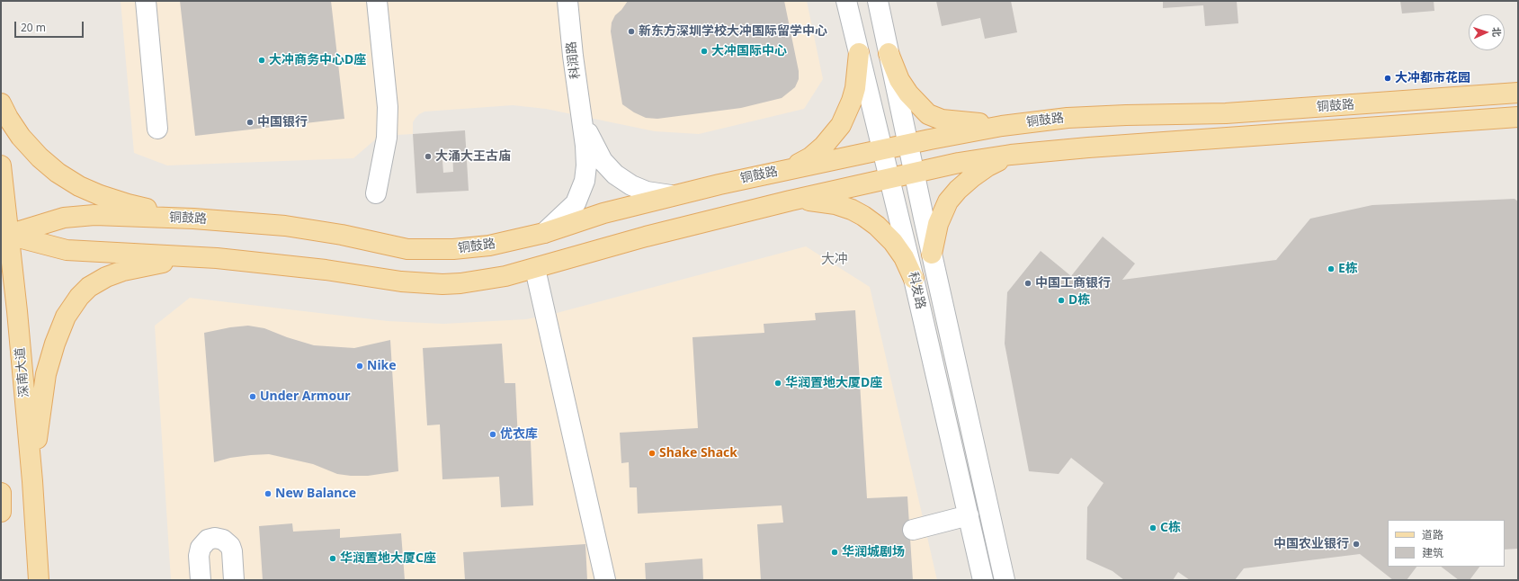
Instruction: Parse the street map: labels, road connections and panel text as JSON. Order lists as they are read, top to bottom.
{
  "streets": {
    "main road": ["铜鼓路", "深南大道"],
    "street": ["科润路", "科发路"]
  },
  "crossings": [
    ["科润路", "铜鼓路"],
    ["铜鼓路", "科发路"],
    ["铜鼓路", "深南大道"]
  ],
  "districts": ["大冲"],
  "places": [
    "新东方深圳学校大冲国际留学中心",
    "大冲国际中心",
    "大冲商务中心D座",
    "大冲都市花园",
    "中国银行",
    "大涌大王古庙",
    "E栋",
    "中国工商银行",
    "D栋",
    "Nike",
    "华润置地大厦D座",
    "Under Armour",
    "优衣库",
    "Shake Shack",
    "New Balance",
    "C栋",
    "中国农业银行",
    "华润城剧场",
    "华润置地大厦C座"
  ],
  "legend": ["道路", "建筑"],
  "scale_bar": "20 m",
  "north": "right"
}
